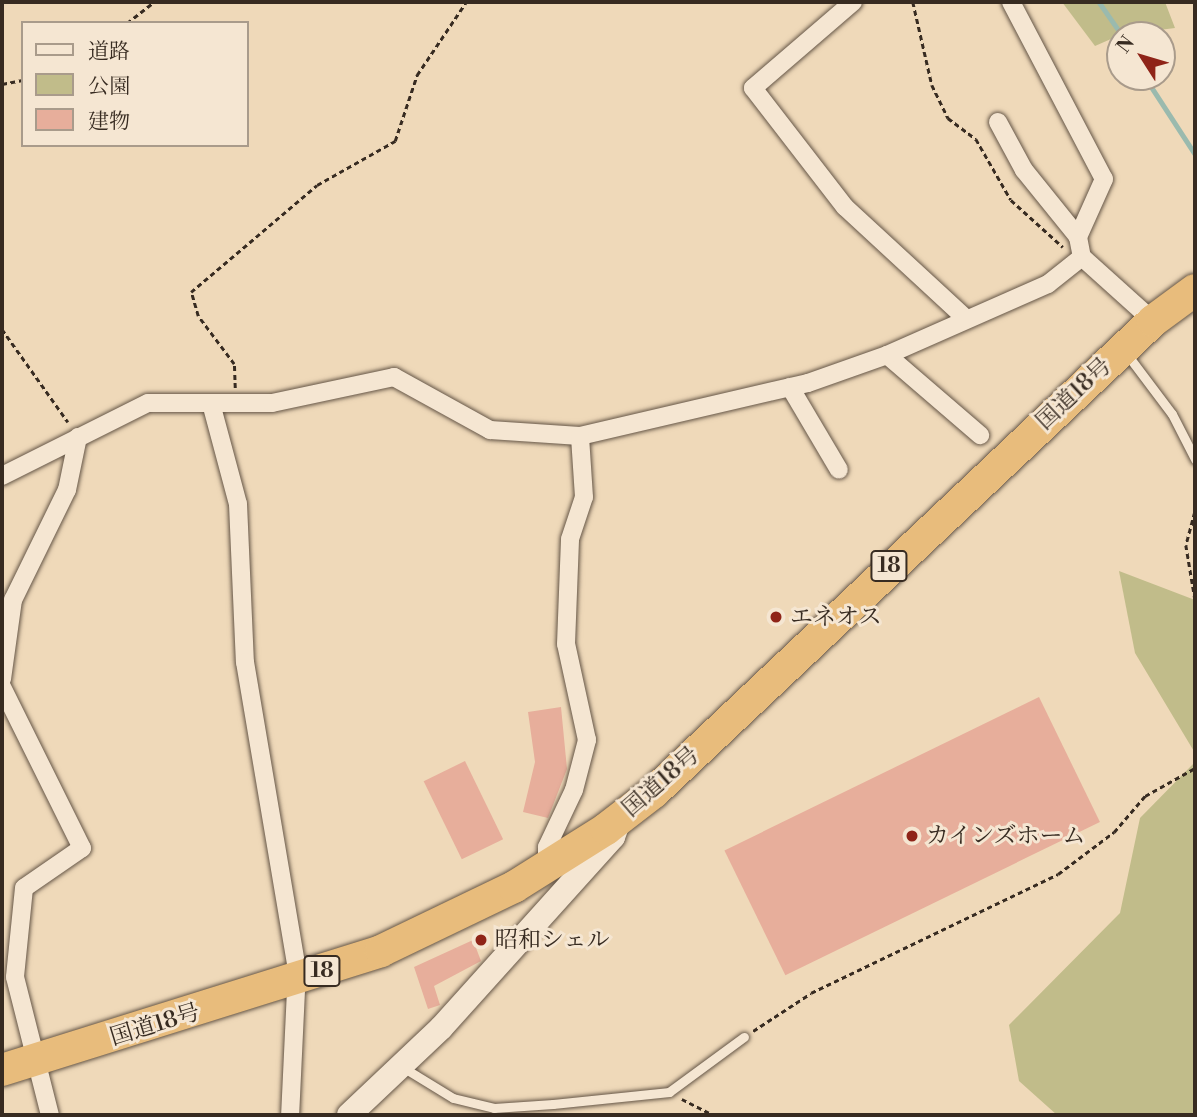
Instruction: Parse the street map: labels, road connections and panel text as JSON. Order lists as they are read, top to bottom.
{
  "streets": {
    "highway": ["国道18号", "18"]
  },
  "places": ["エネオス", "カインズホーム", "昭和シェル"],
  "legend": ["道路", "公園", "建物"],
  "north": "top left"
}
